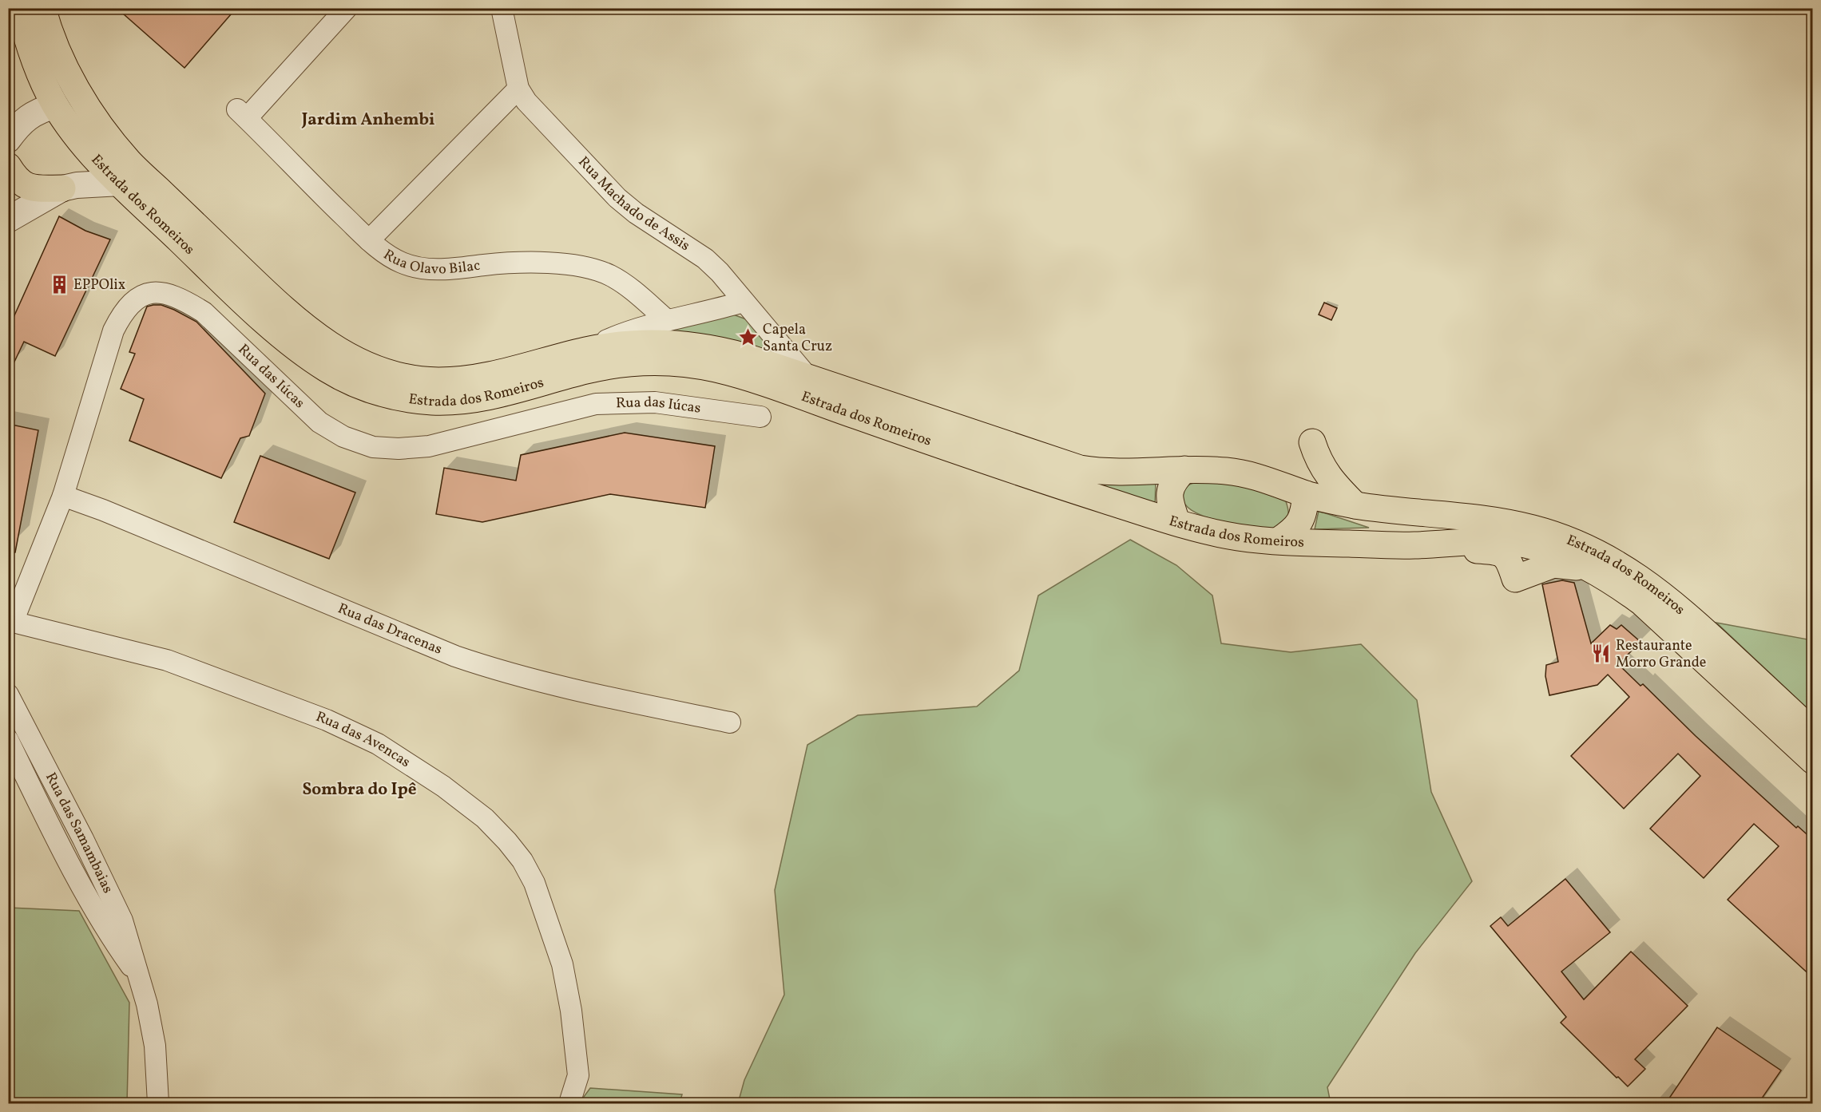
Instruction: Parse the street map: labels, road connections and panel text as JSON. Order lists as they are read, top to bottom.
{
  "streets": {
    "main road": ["Estrada dos Romeiros"],
    "street": [
      "Rua Machado de Assis",
      "Rua Olavo Bilac",
      "Rua das Iúcas",
      "Rua das Dracenas",
      "Rua das Avencas",
      "Rua das Samambaias"
    ]
  },
  "crossings": [
    ["Rua Machado de Assis", "Estrada dos Romeiros"],
    ["Rua das Iúcas", "Rua das Dracenas"],
    ["Rua das Iúcas", "Rua das Avencas"]
  ],
  "districts": ["Jardim Anhembi", "Sombra do Ipê"],
  "places": {
    "building": ["EPPOlix"],
    "place": ["Capela Santa Cruz"],
    "restaurant": ["Restaurante Morro Grande"]
  }
}
